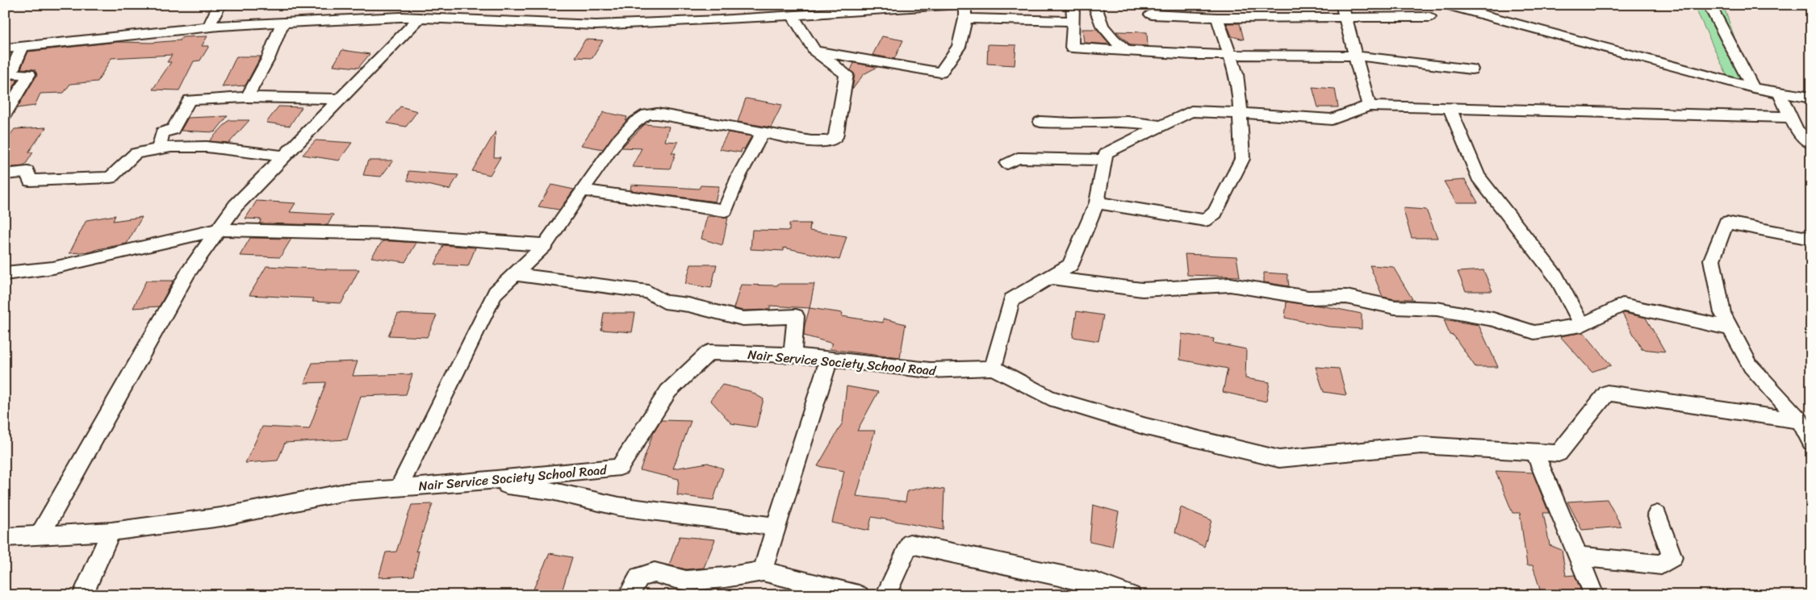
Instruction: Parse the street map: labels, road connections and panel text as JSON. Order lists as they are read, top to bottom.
{
  "streets": {
    "street": ["Nair Service Society School Road"]
  }
}
